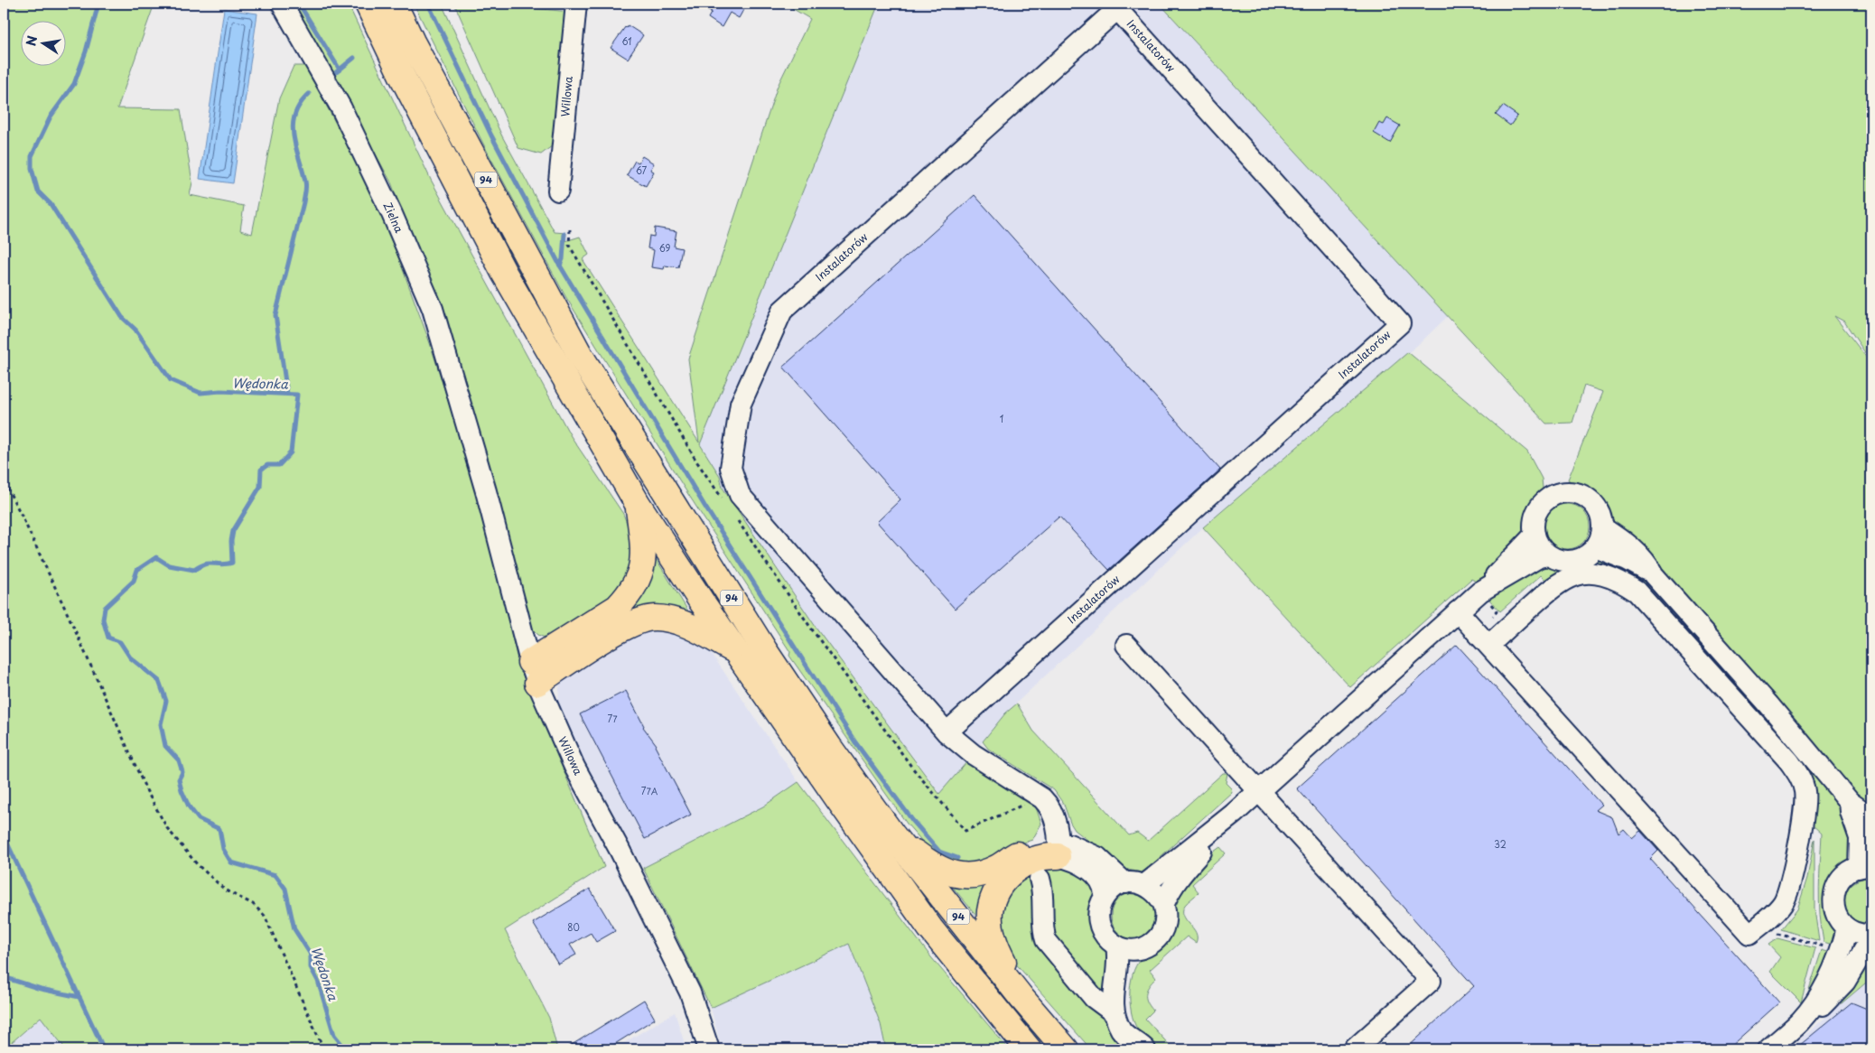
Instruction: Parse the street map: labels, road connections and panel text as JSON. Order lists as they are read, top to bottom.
{
  "streets": {
    "highway": ["94"],
    "street": ["Instalatorów", "Willowa", "Zielna"]
  },
  "crossings": [
    ["Willowa", "Zielna"]
  ],
  "water": ["Wędonka"],
  "house_numbers": [
    "61",
    "67",
    "69",
    "1",
    "77",
    "77A",
    "32",
    "80"
  ],
  "north": "left"
}
